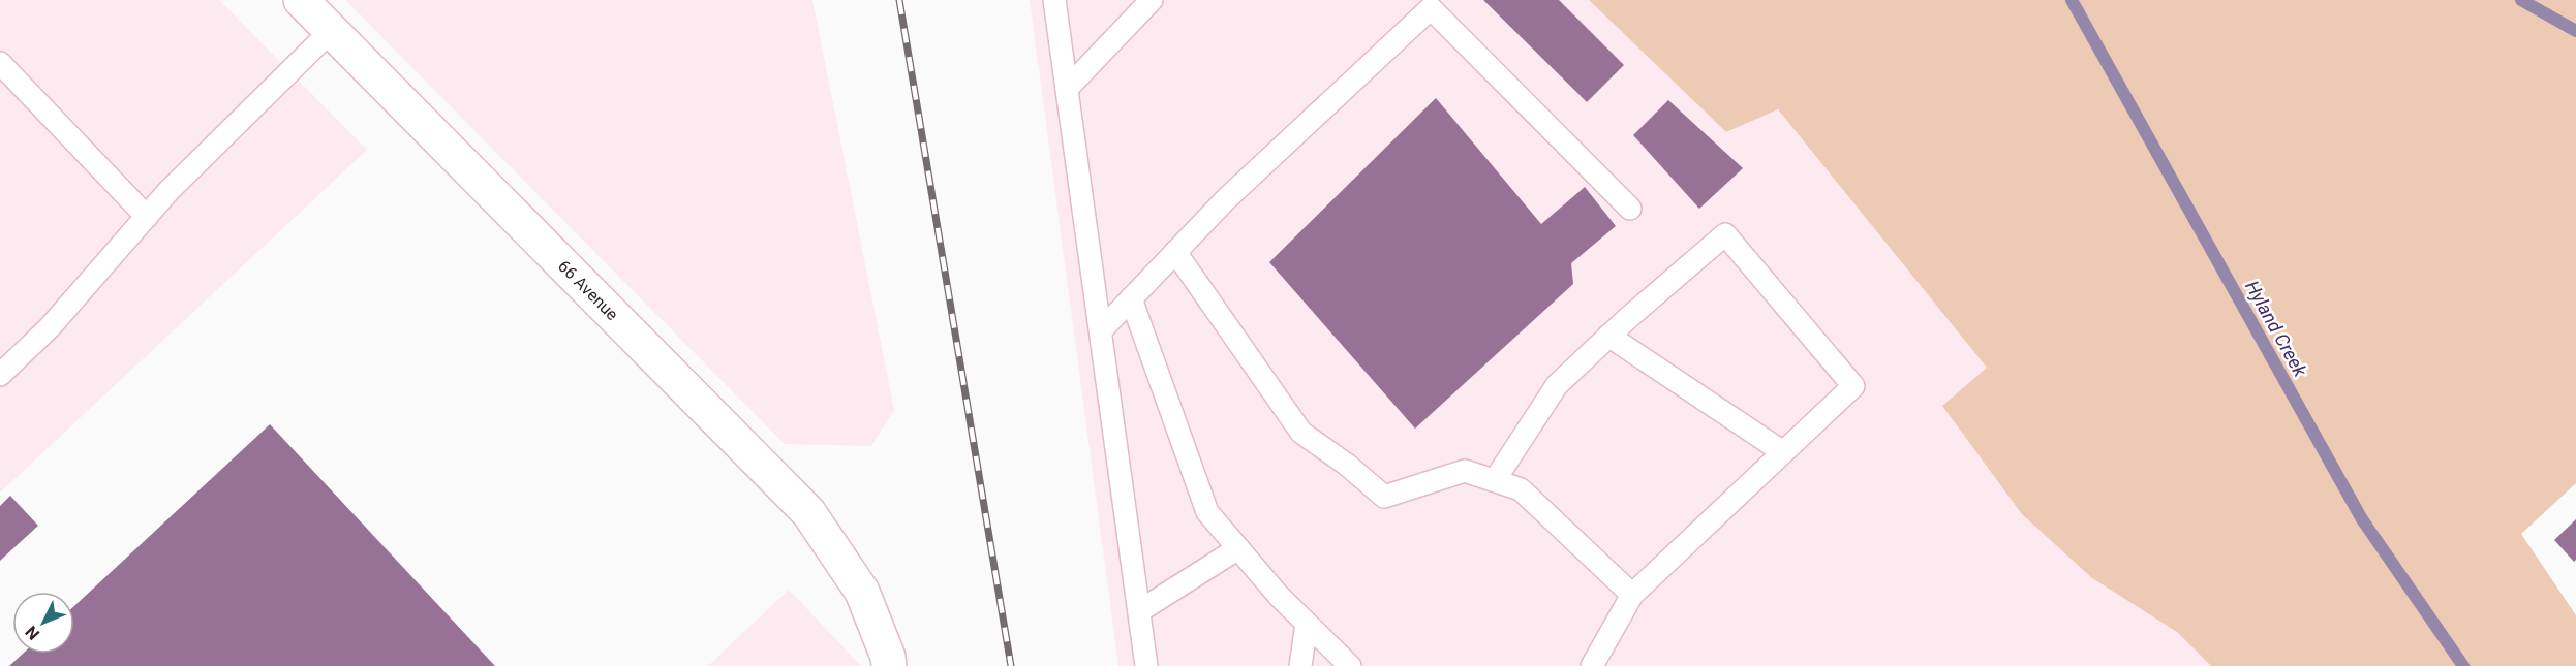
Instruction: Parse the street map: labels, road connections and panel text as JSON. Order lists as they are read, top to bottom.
{
  "streets": {
    "street": ["66 Avenue"]
  },
  "water": ["Hyland Creek"],
  "north": "bottom left"
}
